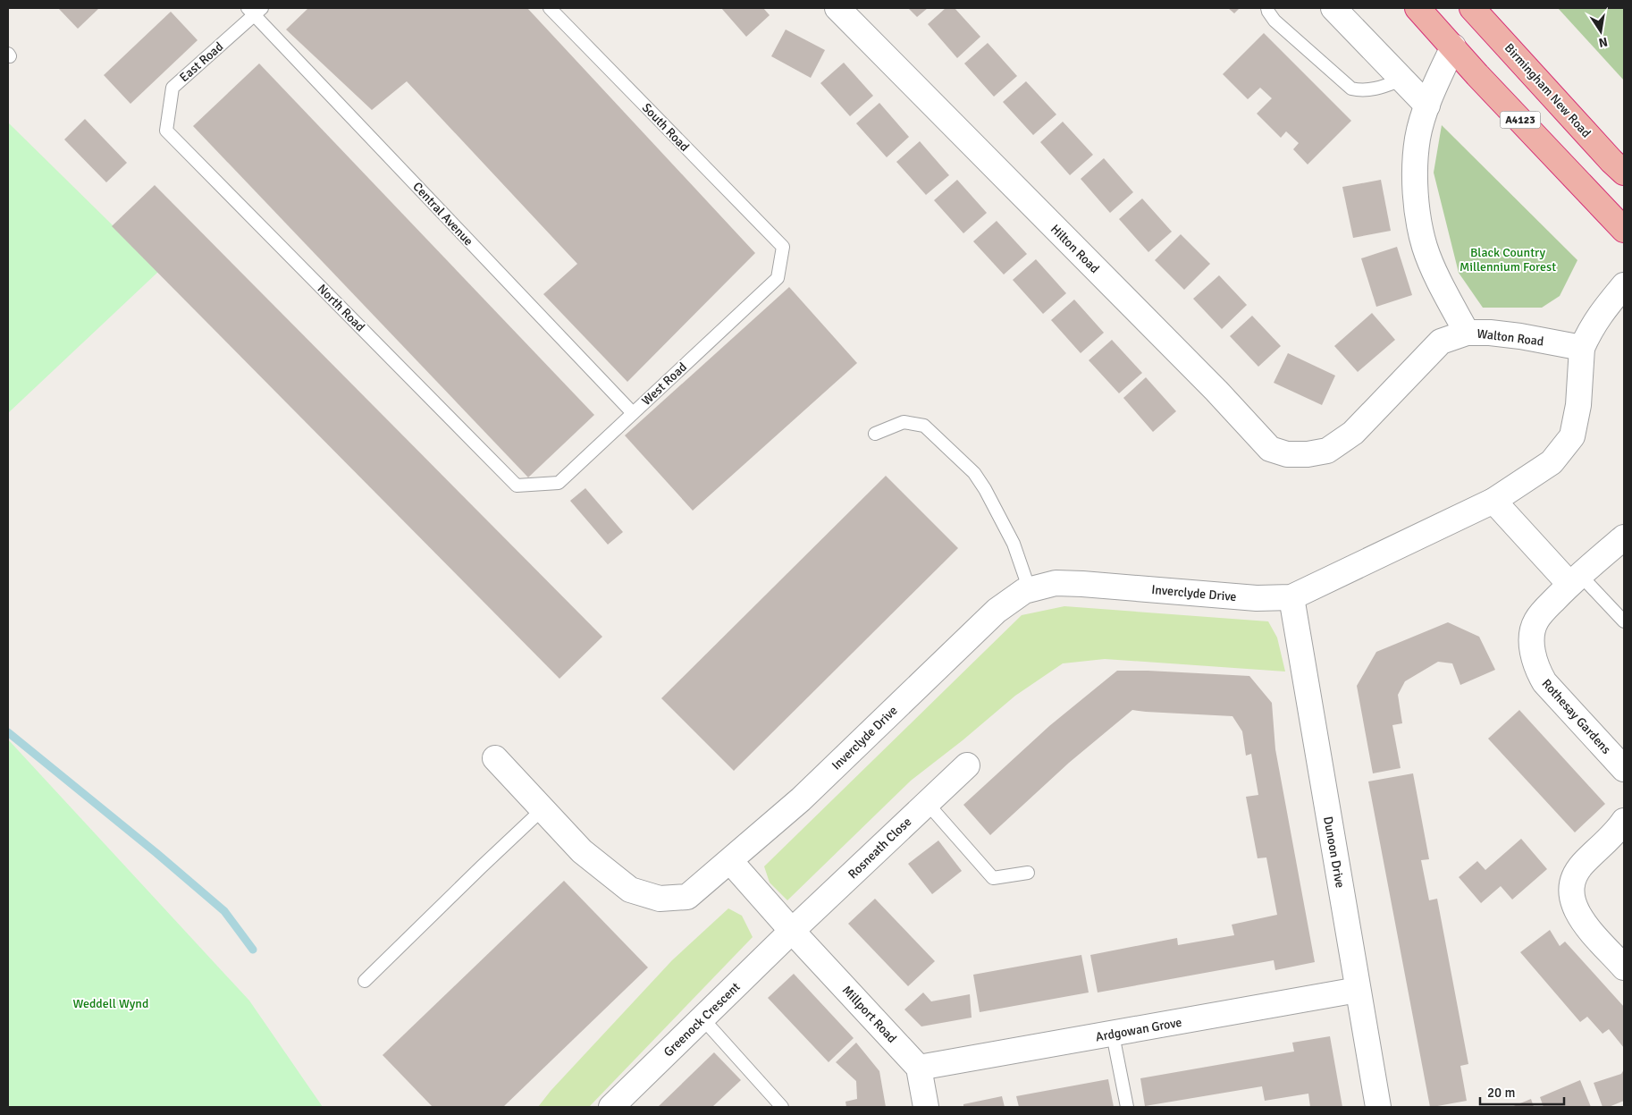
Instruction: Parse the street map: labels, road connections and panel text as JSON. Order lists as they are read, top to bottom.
{
  "streets": {
    "highway": ["Birmingham New Road", "A4123"],
    "street": [
      "Hilton Road",
      "Walton Road",
      "Inverclyde Drive",
      "Rothesay Gardens",
      "Rosneath Close",
      "Dunoon Drive",
      "Millport Road",
      "Greenock Crescent",
      "Ardgowan Grove"
    ],
    "lane": [
      "East Road",
      "South Road",
      "Central Avenue",
      "North Road",
      "West Road"
    ]
  },
  "crossings": [
    ["East Road", "Central Avenue"],
    ["East Road", "North Road"],
    ["South Road", "West Road"],
    ["Central Avenue", "West Road"],
    ["Hilton Road", "Walton Road"],
    ["North Road", "West Road"],
    ["Inverclyde Drive", "Dunoon Drive"],
    ["Inverclyde Drive", "Millport Road"],
    ["Rosneath Close", "Millport Road"],
    ["Rosneath Close", "Greenock Crescent"],
    ["Dunoon Drive", "Ardgowan Grove"],
    ["Millport Road", "Greenock Crescent"],
    ["Millport Road", "Ardgowan Grove"]
  ],
  "parks": ["Black Country Millennium Forest", "Weddell Wynd"],
  "scale_bar": "20 m",
  "north": "bottom"
}
